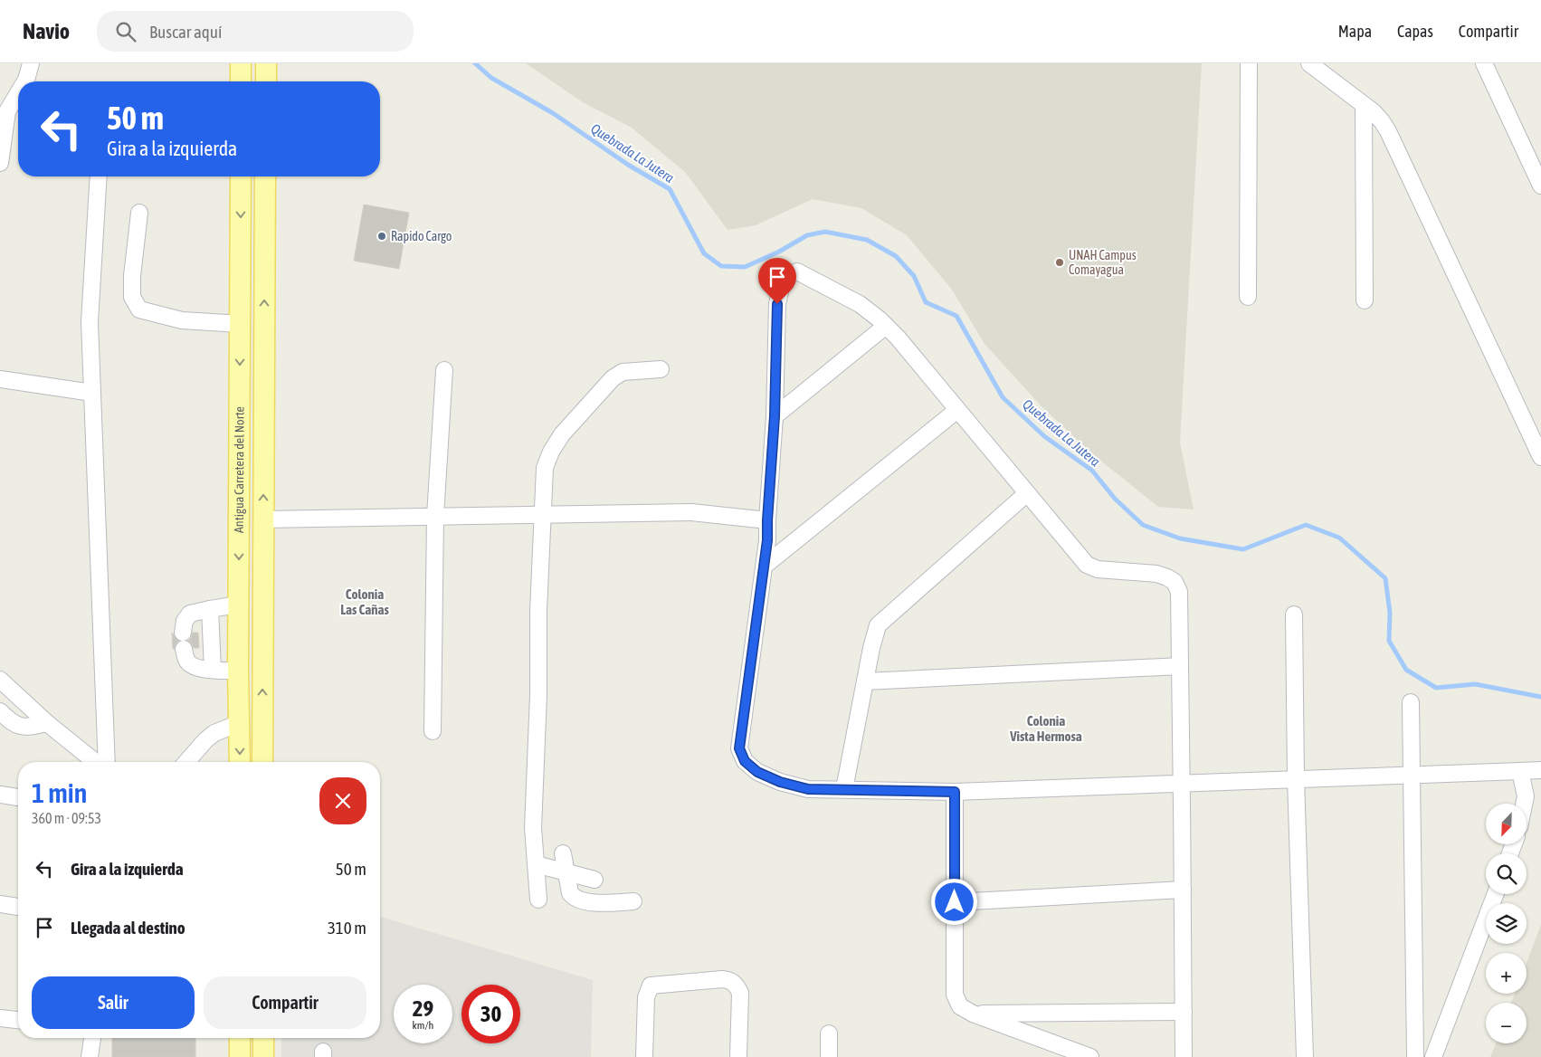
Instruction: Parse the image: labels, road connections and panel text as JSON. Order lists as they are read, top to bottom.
{
  "streets": {
    "main road": ["Antigua Carretera del Norte"]
  },
  "districts": ["Colonia Las Cañas", "Colonia Vista Hermosa"],
  "water": ["Quebrada La Jutera"],
  "places": ["Rapido Cargo", "UNAH Campus Comayagua"],
  "north": "bottom left",
  "page": {
    "header": "Navio",
    "search": "Buscar aquí",
    "nav": ["Mapa", "Capas", "Compartir"],
    "turn": ["50 m", "Gira a la izquierda"],
    "heading": ["1 min", "360 m · 09:53"],
    "map_buttons": ["+", "−"],
    "list": [
      {
        "name": "Gira a la izquierda",
        "value": "50 m"
      },
      {
        "name": "Llegada al destino",
        "value": "310 m"
      }
    ],
    "buttons": ["Salir", "Compartir"],
    "speed": "29 km/h",
    "limit": "30"
  }
}
